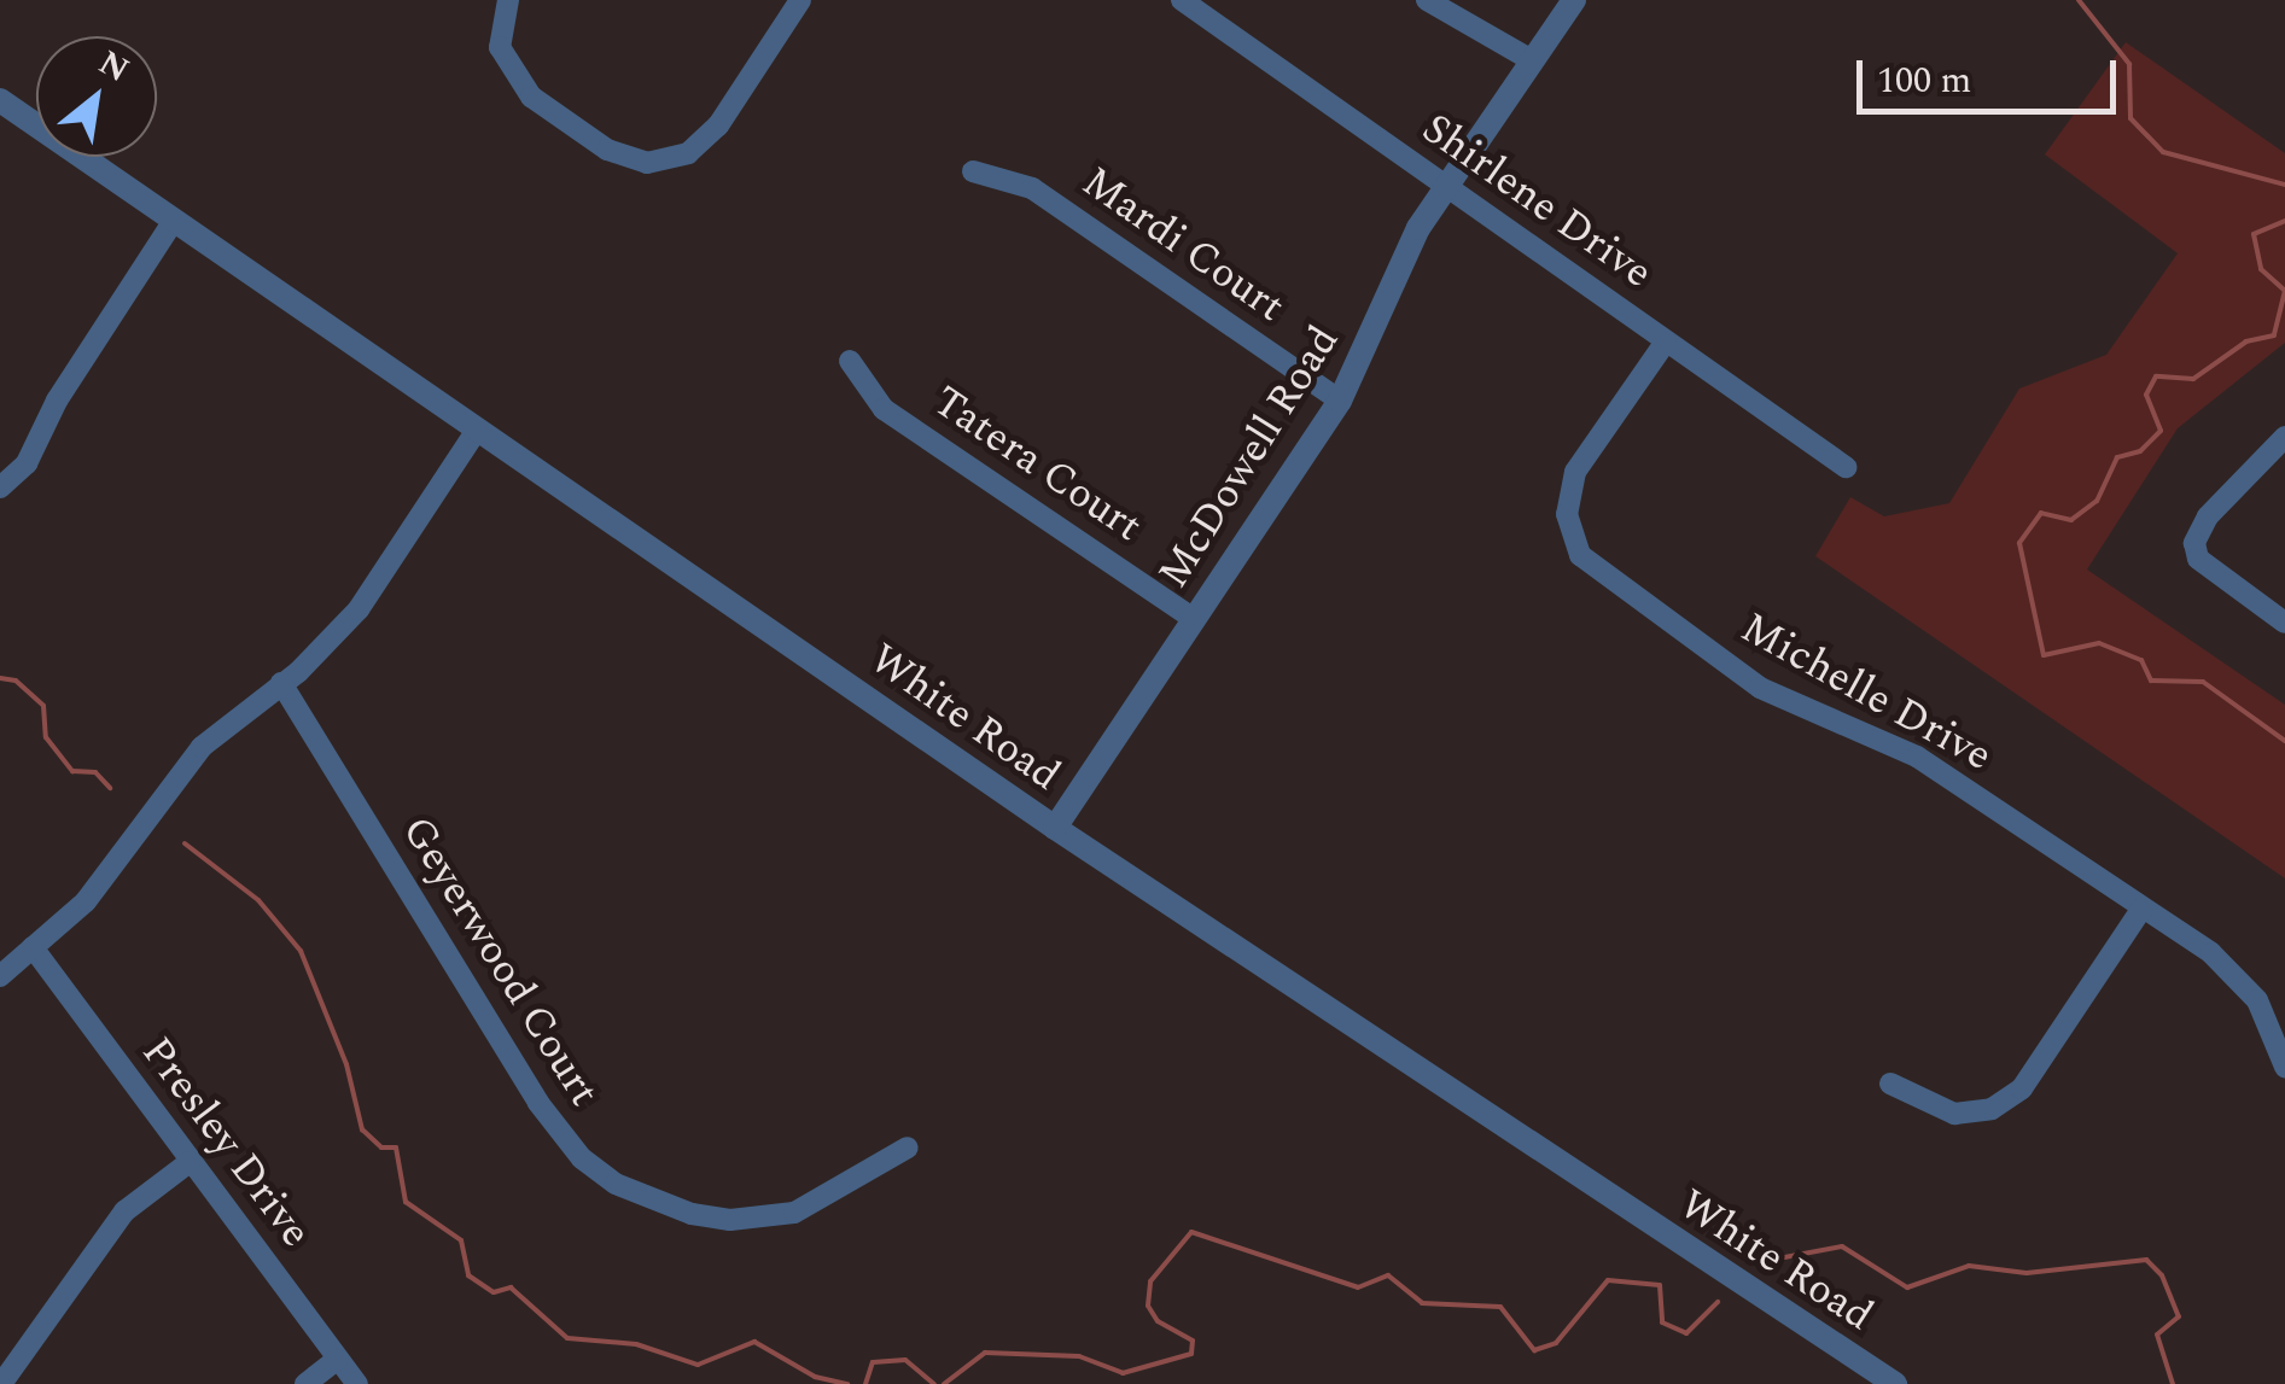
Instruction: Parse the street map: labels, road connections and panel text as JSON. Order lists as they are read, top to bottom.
{
  "streets": {
    "street": [
      "Shirlene Drive",
      "Mardi Court",
      "McDowell Road",
      "Tatera Court",
      "Michelle Drive",
      "White Road",
      "Geyerwood Court",
      "Presley Drive"
    ]
  },
  "crossings": [
    ["Shirlene Drive", "McDowell Road"],
    ["Shirlene Drive", "Michelle Drive"],
    ["Mardi Court", "McDowell Road"],
    ["McDowell Road", "Tatera Court"],
    ["McDowell Road", "White Road"]
  ],
  "scale_bar": "100 m",
  "north": "top right"
}
